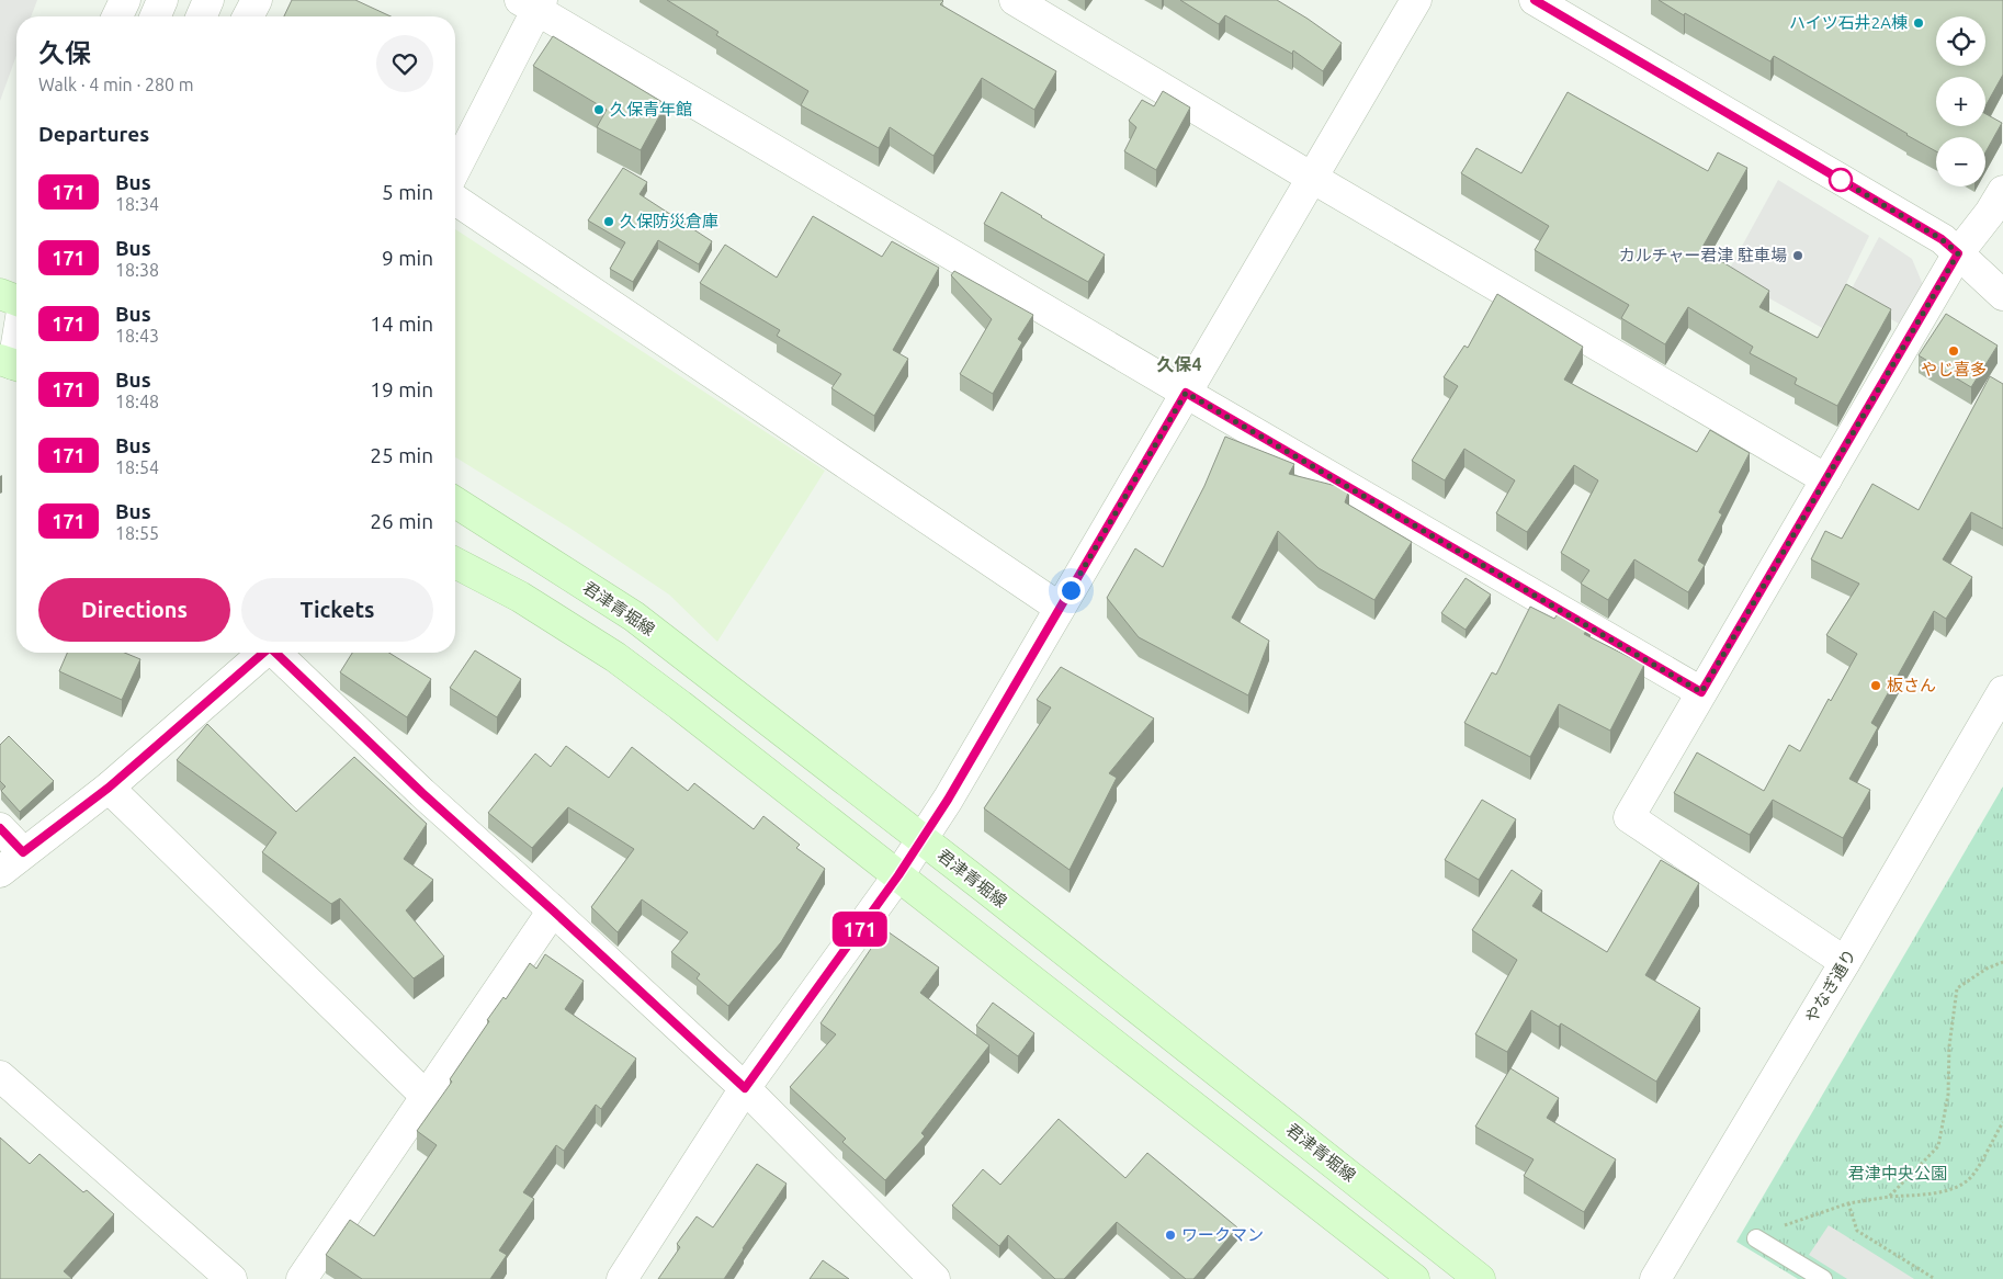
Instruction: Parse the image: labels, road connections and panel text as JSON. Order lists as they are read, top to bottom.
{
  "streets": {
    "main road": ["君津青堀線"],
    "street": ["やなぎ通り"]
  },
  "districts": ["久保4"],
  "parks": ["君津中央公園"],
  "places": [
    "ハイツ石井2A棟",
    "久保青年館",
    "久保防災倉庫",
    "カルチャー君津 駐車場",
    "やじ喜多",
    "板さん",
    "ワークマン"
  ],
  "lines": ["bus line 171"],
  "page": {
    "on_map": "171",
    "map_buttons": ["+", "−"],
    "heading": [
      ["久保", "Walk · 4 min · 280 m"],
      "Departures"
    ],
    "list": [
      {
        "mark": "171",
        "name": "Bus",
        "note": "18:34",
        "value": "5 min"
      },
      {
        "mark": "171",
        "name": "Bus",
        "note": "18:38",
        "value": "9 min"
      },
      {
        "mark": "171",
        "name": "Bus",
        "note": "18:43",
        "value": "14 min"
      },
      {
        "mark": "171",
        "name": "Bus",
        "note": "18:48",
        "value": "19 min"
      },
      {
        "mark": "171",
        "name": "Bus",
        "note": "18:54",
        "value": "25 min"
      },
      {
        "mark": "171",
        "name": "Bus",
        "note": "18:55",
        "value": "26 min"
      }
    ],
    "buttons": ["Directions", "Tickets"]
  }
}
